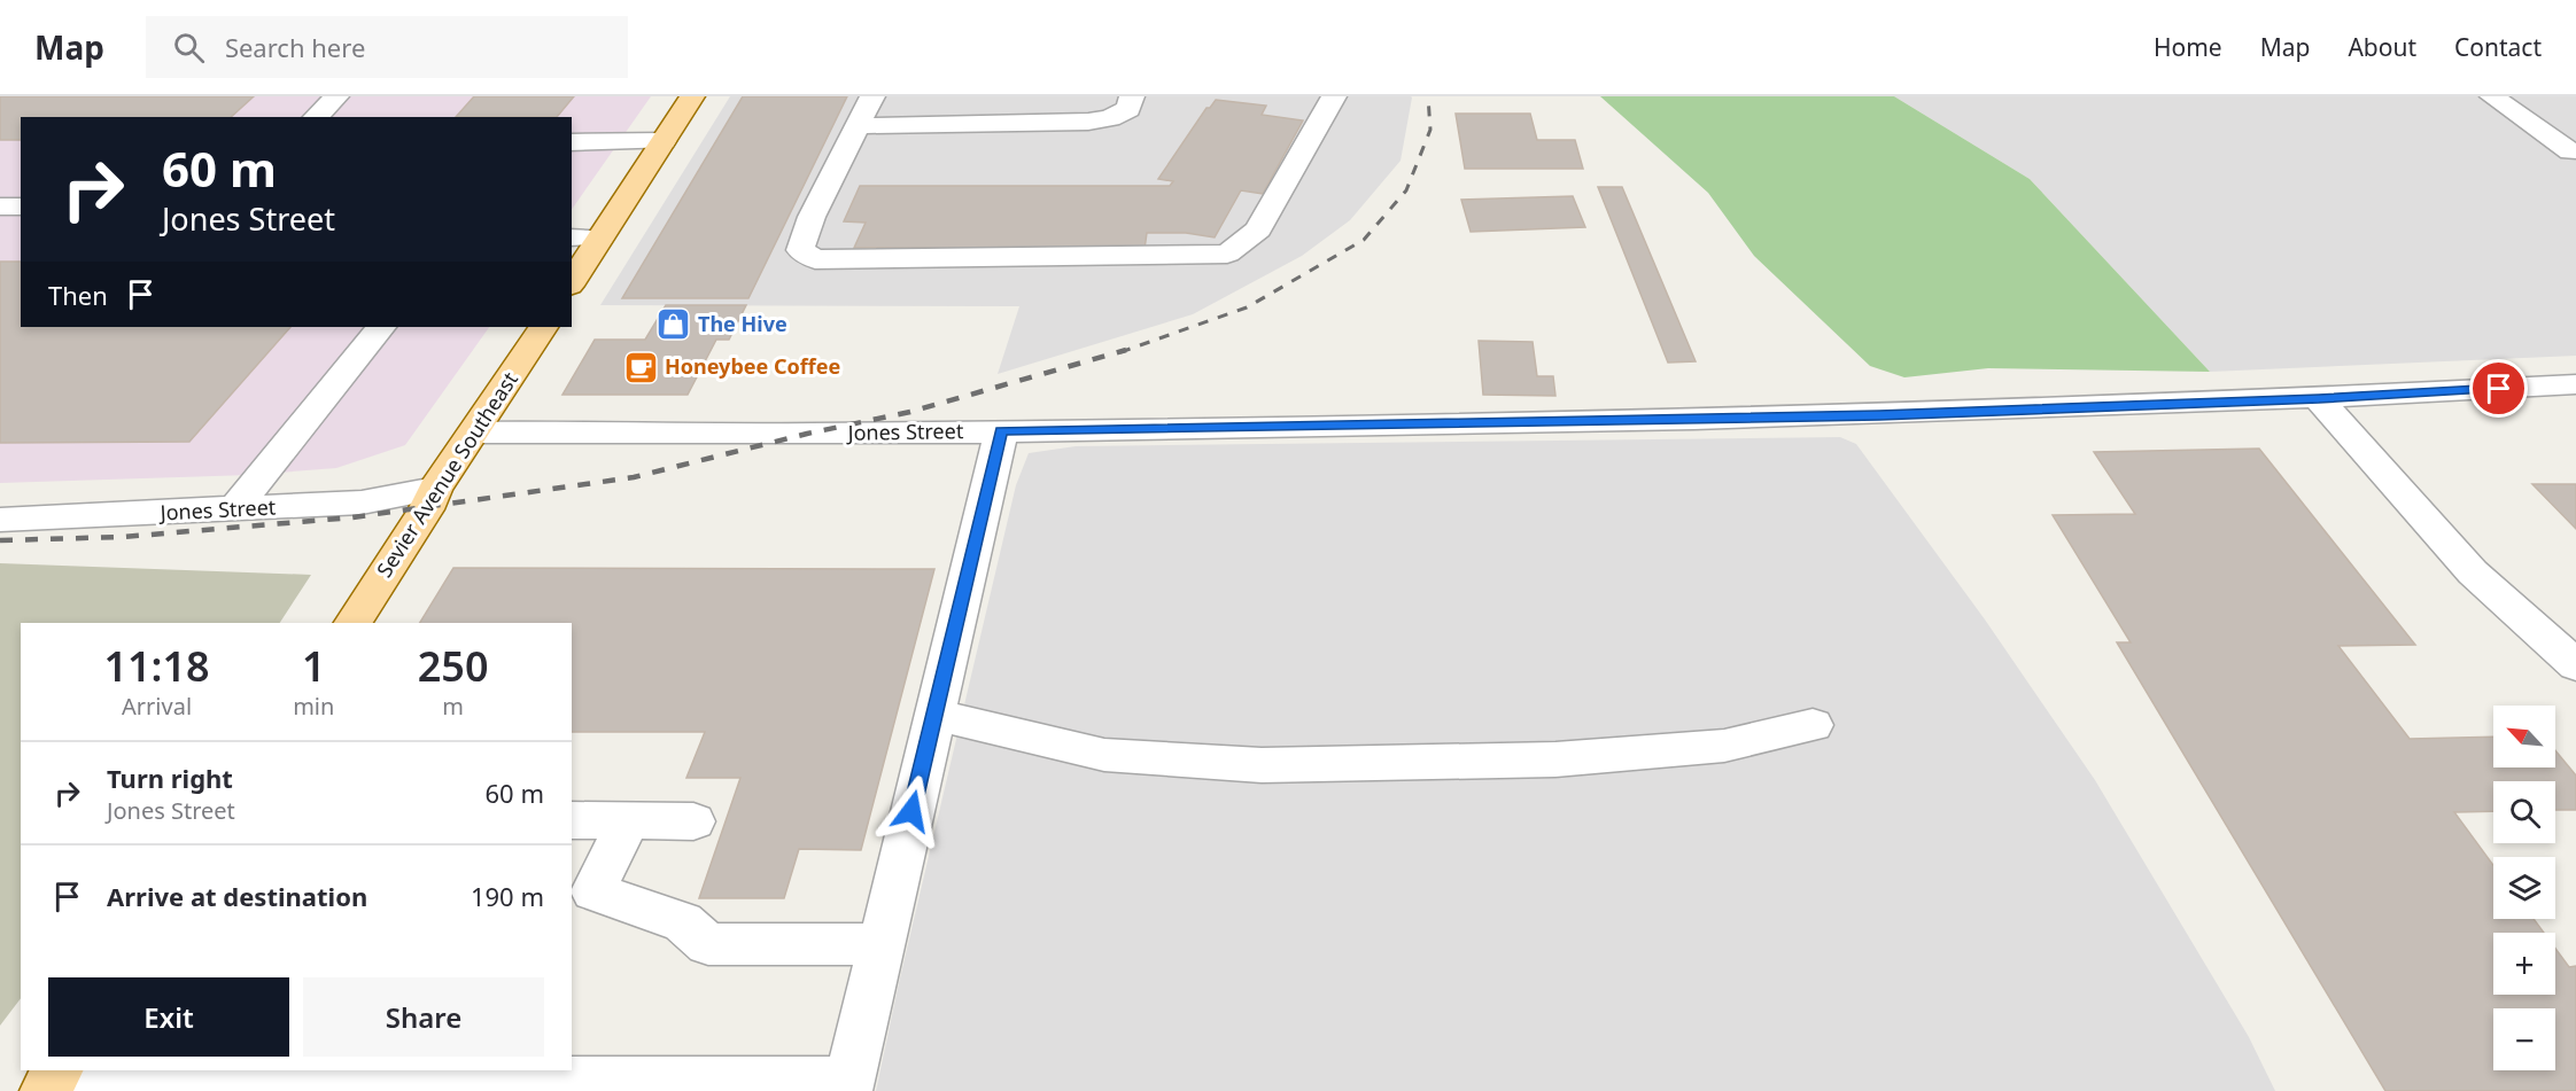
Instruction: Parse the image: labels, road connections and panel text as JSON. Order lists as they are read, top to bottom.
{
  "streets": {
    "main road": ["Sevier Avenue Southeast"],
    "street": ["Jones Street"]
  },
  "crossings": [
    ["Jones Street", "Sevier Avenue Southeast"]
  ],
  "places": {
    "shop": ["The Hive"],
    "cafe": ["Honeybee Coffee"]
  },
  "north": "top left",
  "page": {
    "header": "Map",
    "search": "Search here",
    "nav": [
      "Home",
      "Map",
      "About",
      "Contact"
    ],
    "turn": ["60 m", "Jones Street"],
    "then": "Then",
    "eta": [
      "11:18",
      "Arrival",
      "1",
      "min",
      "250",
      "m"
    ],
    "map_buttons": ["+", "−"],
    "list": [
      {
        "name": "Turn right",
        "note": "Jones Street",
        "value": "60 m"
      },
      {
        "name": "Arrive at destination",
        "value": "190 m"
      }
    ],
    "buttons": ["Exit", "Share"]
  }
}
